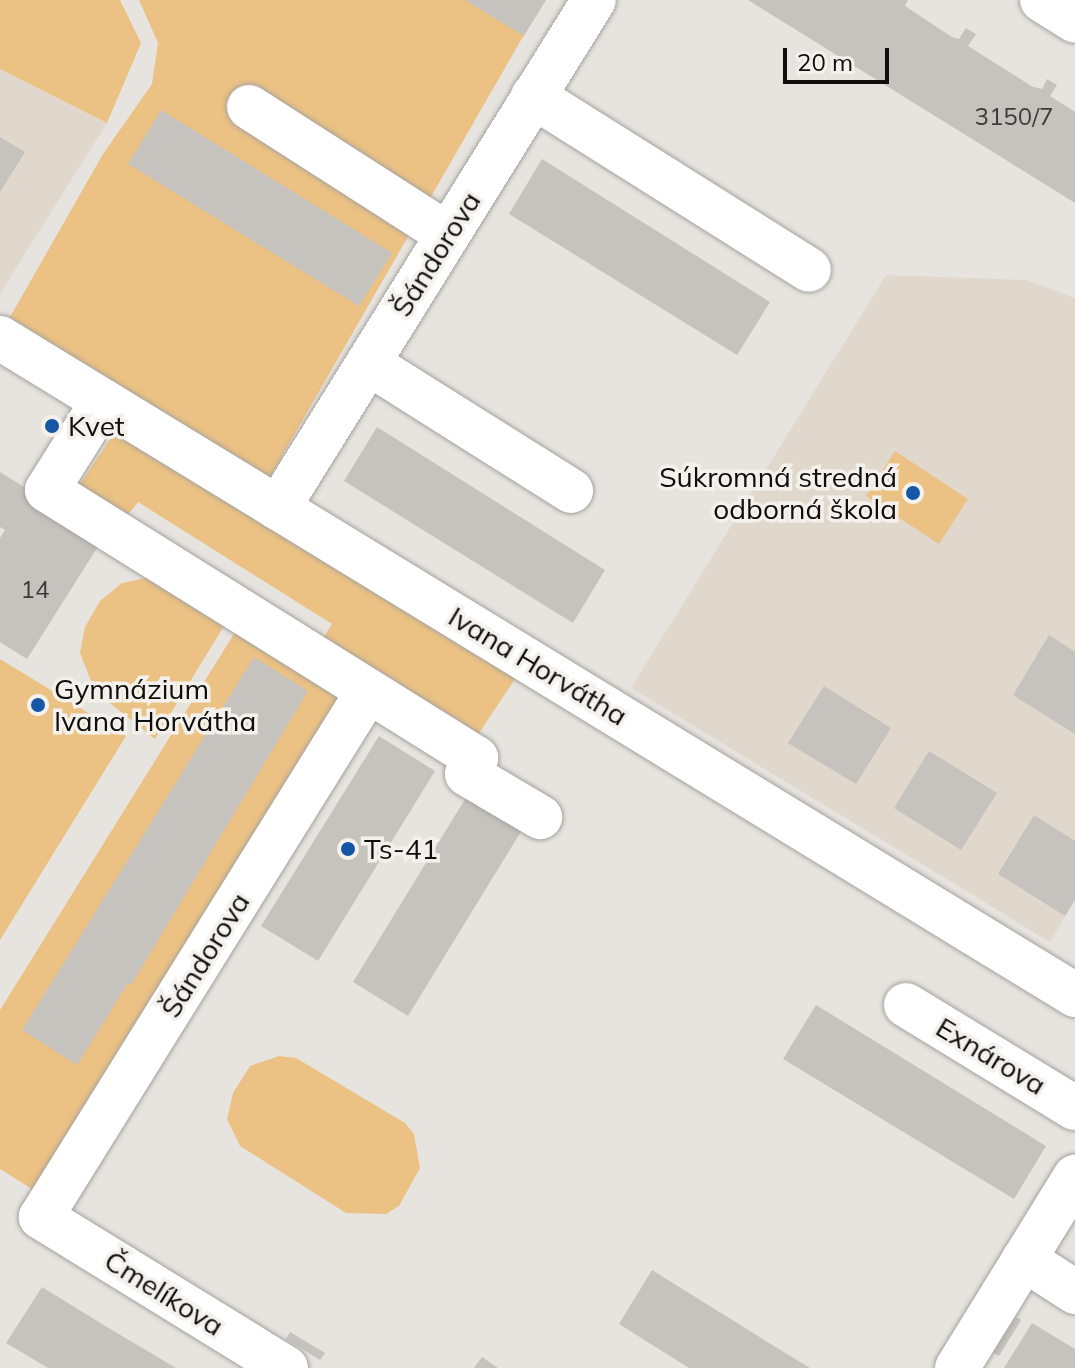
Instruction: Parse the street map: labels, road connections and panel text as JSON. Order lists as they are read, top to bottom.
{
  "streets": {
    "street": [
      "Šándorova",
      "Ivana Horvátha",
      "Exnárova",
      "Čmelíkova"
    ]
  },
  "crossings": [
    ["Šándorova", "Ivana Horvátha"],
    ["Šándorova", "Čmelíkova"]
  ],
  "places": [
    "Kvet",
    "Súkromná stredná odborná škola",
    "Gymnázium Ivana Horvátha",
    "Ts-41"
  ],
  "house_numbers": ["3150/7", "14"],
  "scale_bar": "20 m"
}
